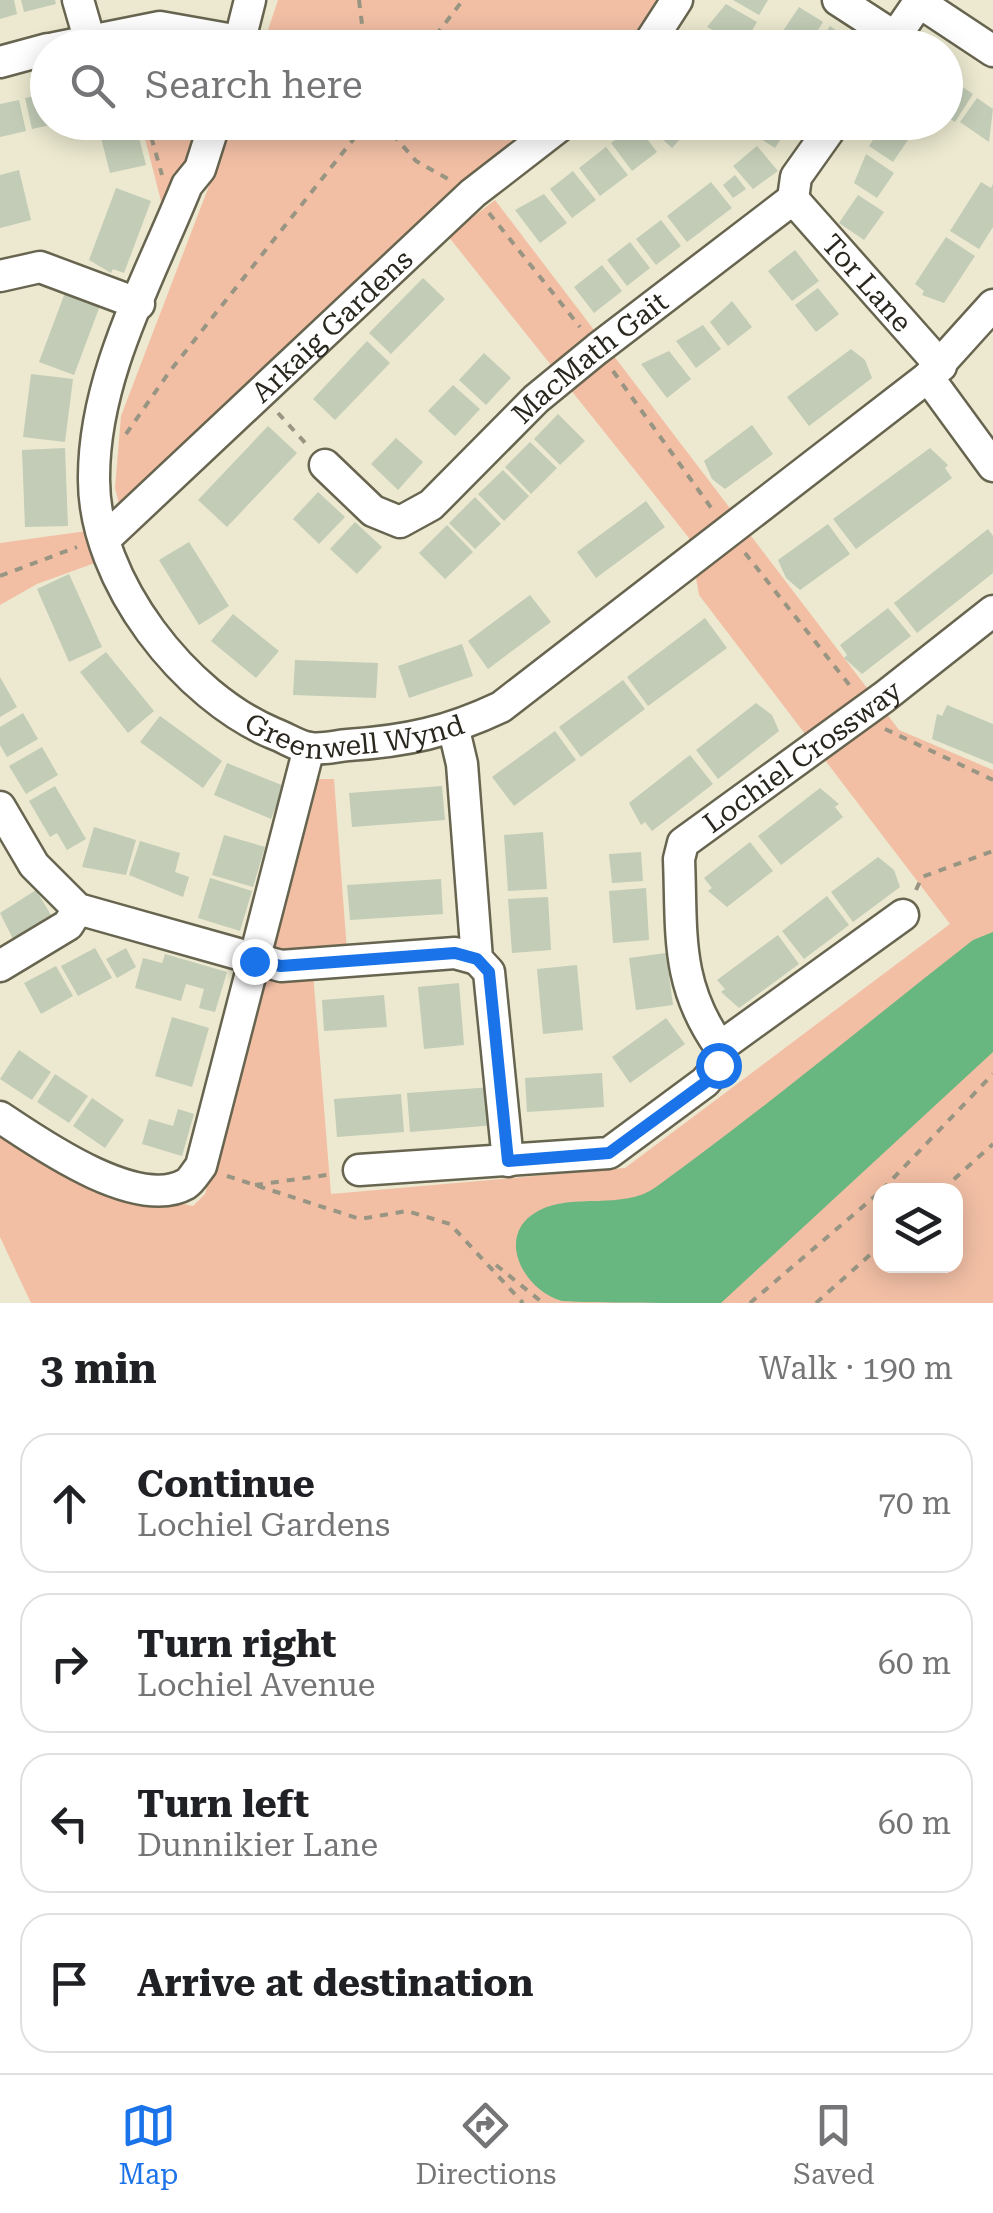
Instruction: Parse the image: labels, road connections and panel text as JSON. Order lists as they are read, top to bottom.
{
  "streets": {
    "street": [
      "Tor Lane",
      "Arkaig Gardens",
      "MacMath Gait",
      "Greenwell Wynd",
      "Lochiel Crossway"
    ]
  },
  "crossings": [
    ["Tor Lane", "MacMath Gait"],
    ["Tor Lane", "Greenwell Wynd"],
    ["Arkaig Gardens", "Greenwell Wynd"]
  ],
  "page": {
    "search": "Search here",
    "heading": ["3 min", "Walk · 190 m"],
    "list": [
      ["Continue", "Lochiel Gardens", "70 m"],
      ["Turn right", "Lochiel Avenue", "60 m"],
      ["Turn left", "Dunnikier Lane", "60 m"],
      "Arrive at destination"
    ],
    "nav": ["Map", "Directions", "Saved"]
  }
}
